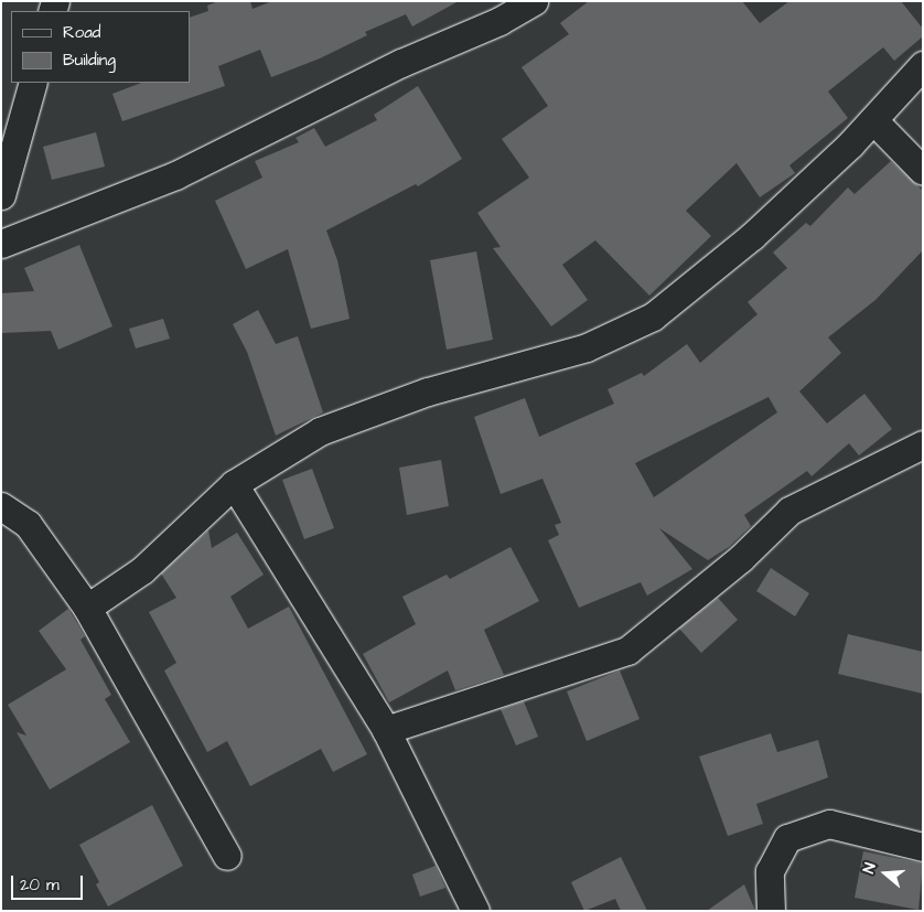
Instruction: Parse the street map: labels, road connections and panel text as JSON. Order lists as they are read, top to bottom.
{
  "legend": ["Road", "Building"],
  "scale_bar": "20 m",
  "north": "left"
}
